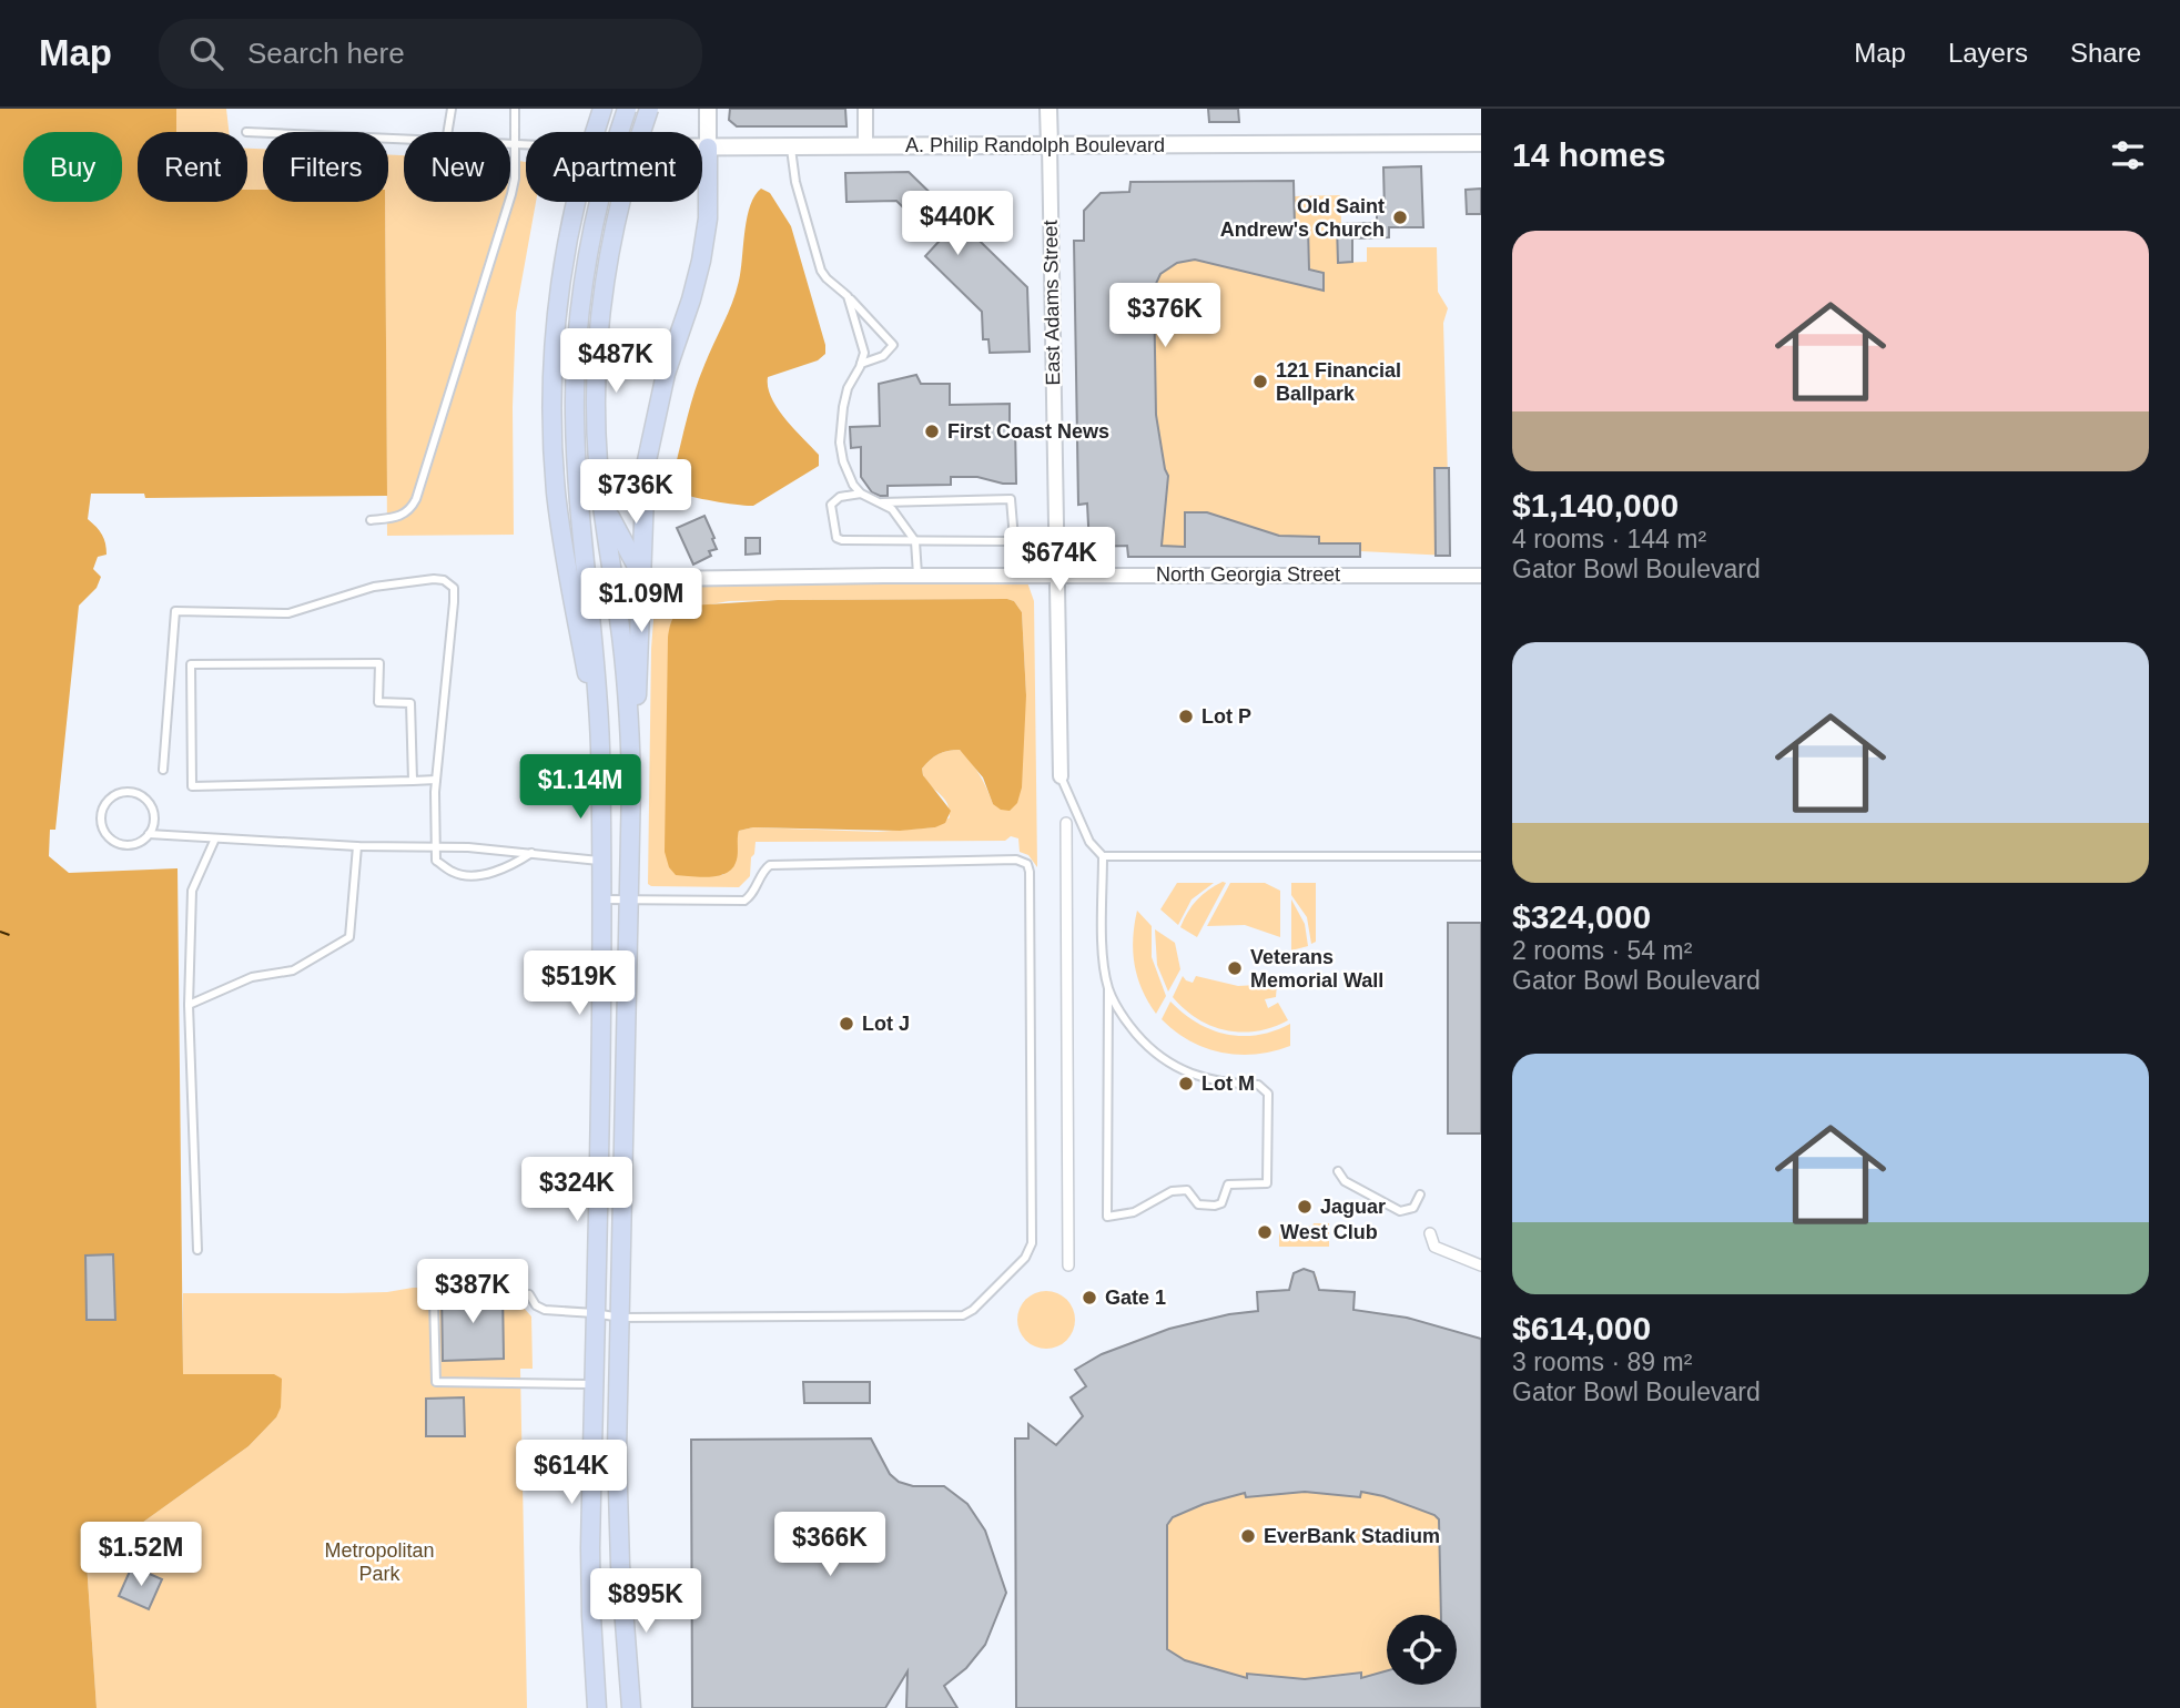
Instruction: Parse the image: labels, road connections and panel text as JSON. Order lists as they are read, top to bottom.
{
  "streets": {
    "street": ["A. Philip Randolph Boulevard", "East Adams Street", "North Georgia Street"]
  },
  "crossings": [
    ["A. Philip Randolph Boulevard", "East Adams Street"],
    ["East Adams Street", "North Georgia Street"]
  ],
  "parks": ["Metropolitan Park"],
  "places": [
    "Old Saint Andrew's Church",
    "121 Financial Ballpark",
    "First Coast News",
    "Lot P",
    "Veterans Memorial Wall",
    "Lot J",
    "Lot M",
    "Jaguar",
    "West Club",
    "Gate 1",
    "EverBank Stadium"
  ],
  "page": {
    "header": "Map",
    "search": "Search here",
    "nav": ["Map", "Layers", "Share"],
    "heading": "14 homes",
    "chip": [
      "Buy",
      "Rent",
      "Filters",
      "New",
      "Apartment"
    ],
    "price": [
      "$440K",
      "$376K",
      "$487K",
      "$736K",
      "$674K",
      "$1.09M",
      "$1.14M",
      "$519K",
      "$324K",
      "$387K",
      "$614K",
      "$366K",
      "$1.52M",
      "$895K"
    ],
    "list": [
      {
        "name": "$1,140,000",
        "note": "4 rooms · 144 m² · Gator Bowl Boulevard"
      },
      {
        "name": "$324,000",
        "note": "2 rooms · 54 m² · Gator Bowl Boulevard"
      },
      {
        "name": "$614,000",
        "note": "3 rooms · 89 m² · Gator Bowl Boulevard"
      }
    ]
  }
}
